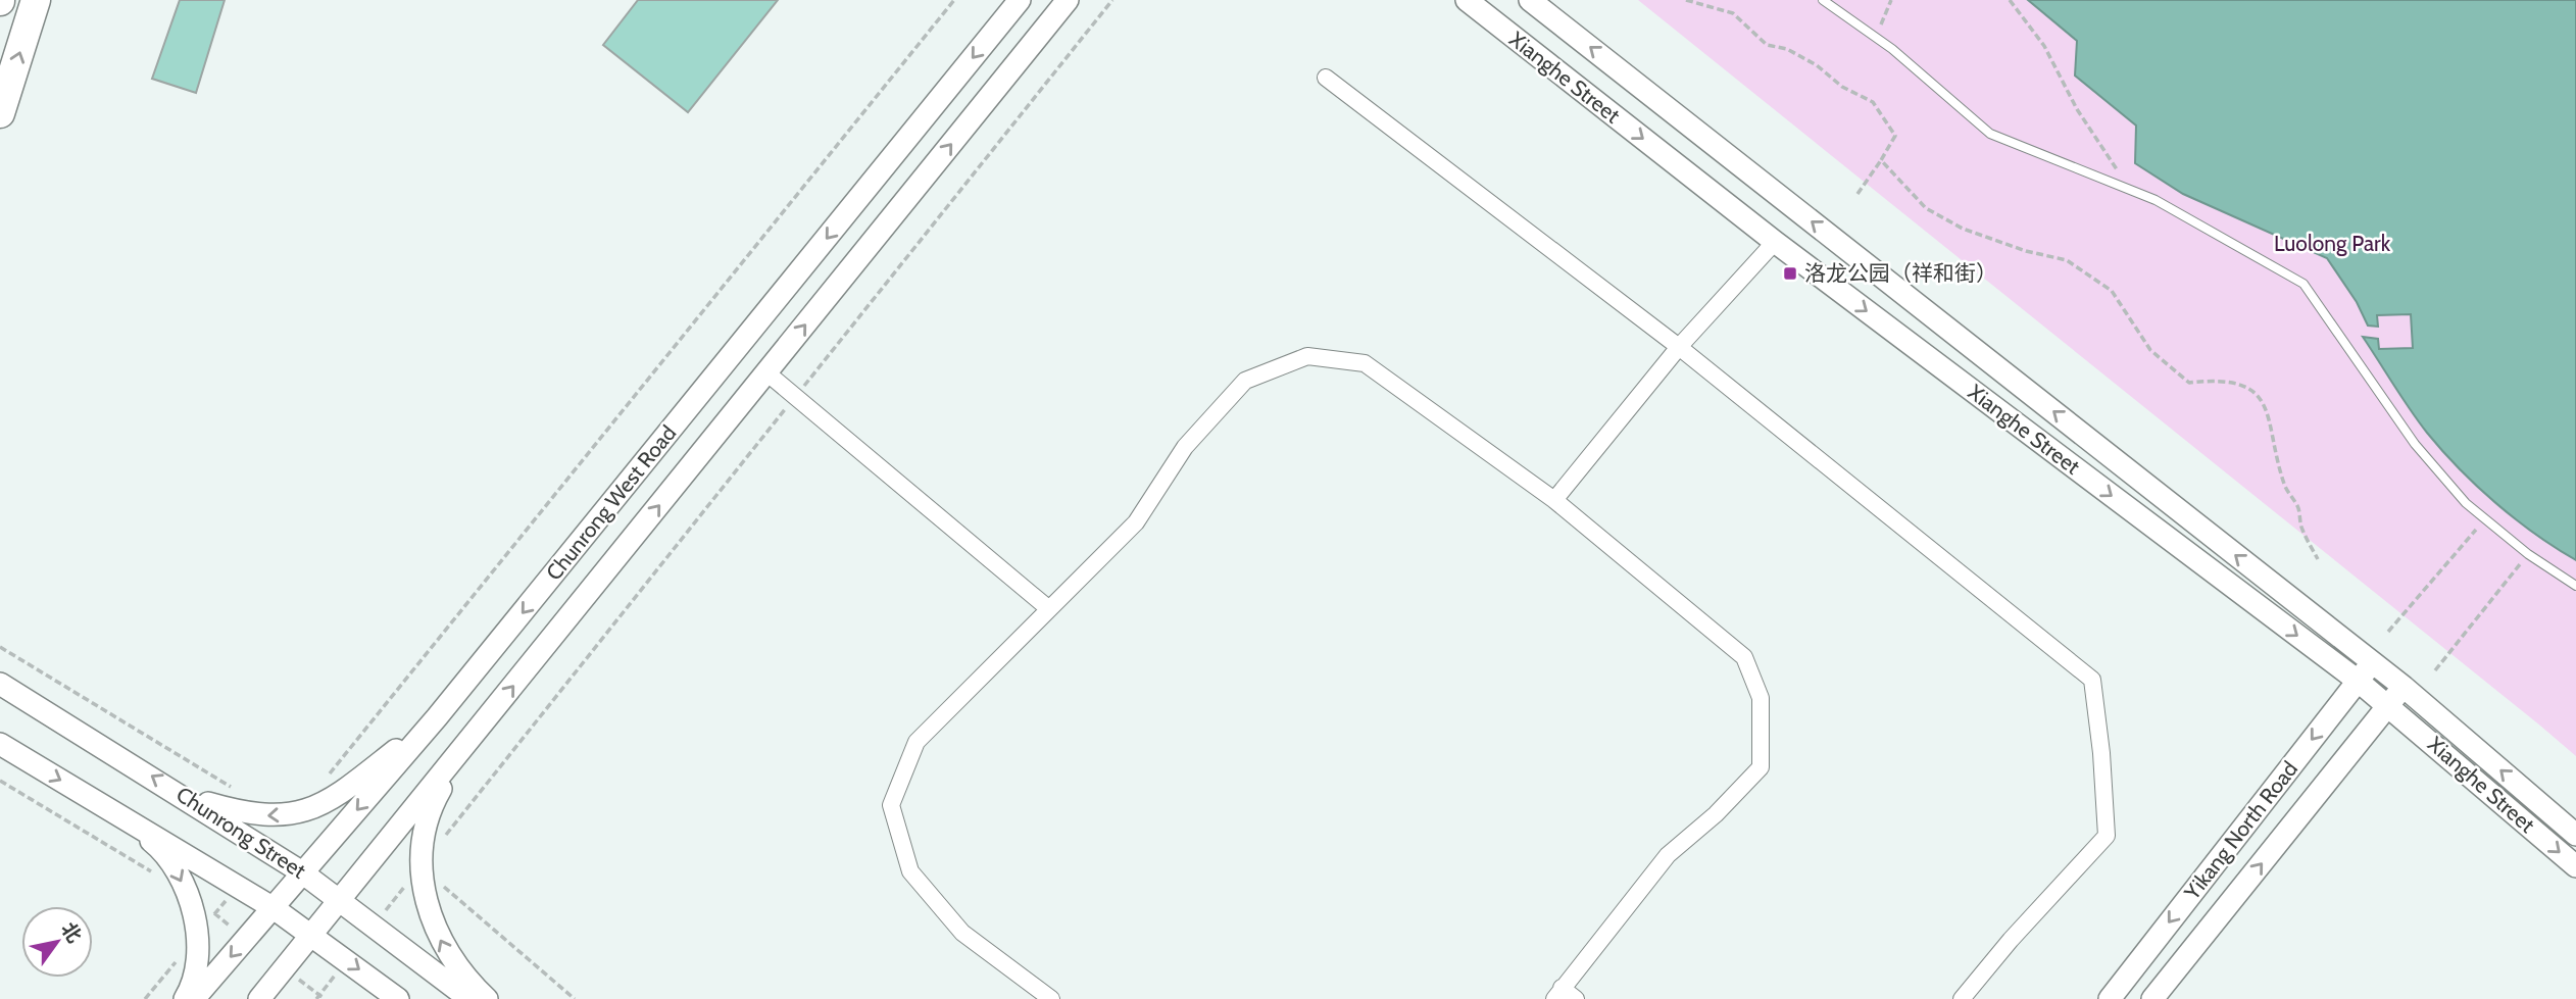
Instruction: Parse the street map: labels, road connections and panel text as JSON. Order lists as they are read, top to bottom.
{
  "streets": {
    "main road": [
      "Xianghe Street",
      "Chunrong West Road",
      "Yikang North Road",
      "Chunrong Street"
    ]
  },
  "crossings": [
    ["Xianghe Street", "Yikang North Road"],
    ["Chunrong West Road", "Chunrong Street"]
  ],
  "parks": ["Luolong Park"],
  "places": {
    "transit": ["洛龙公园（祥和街）"]
  },
  "north": "top right"
}
